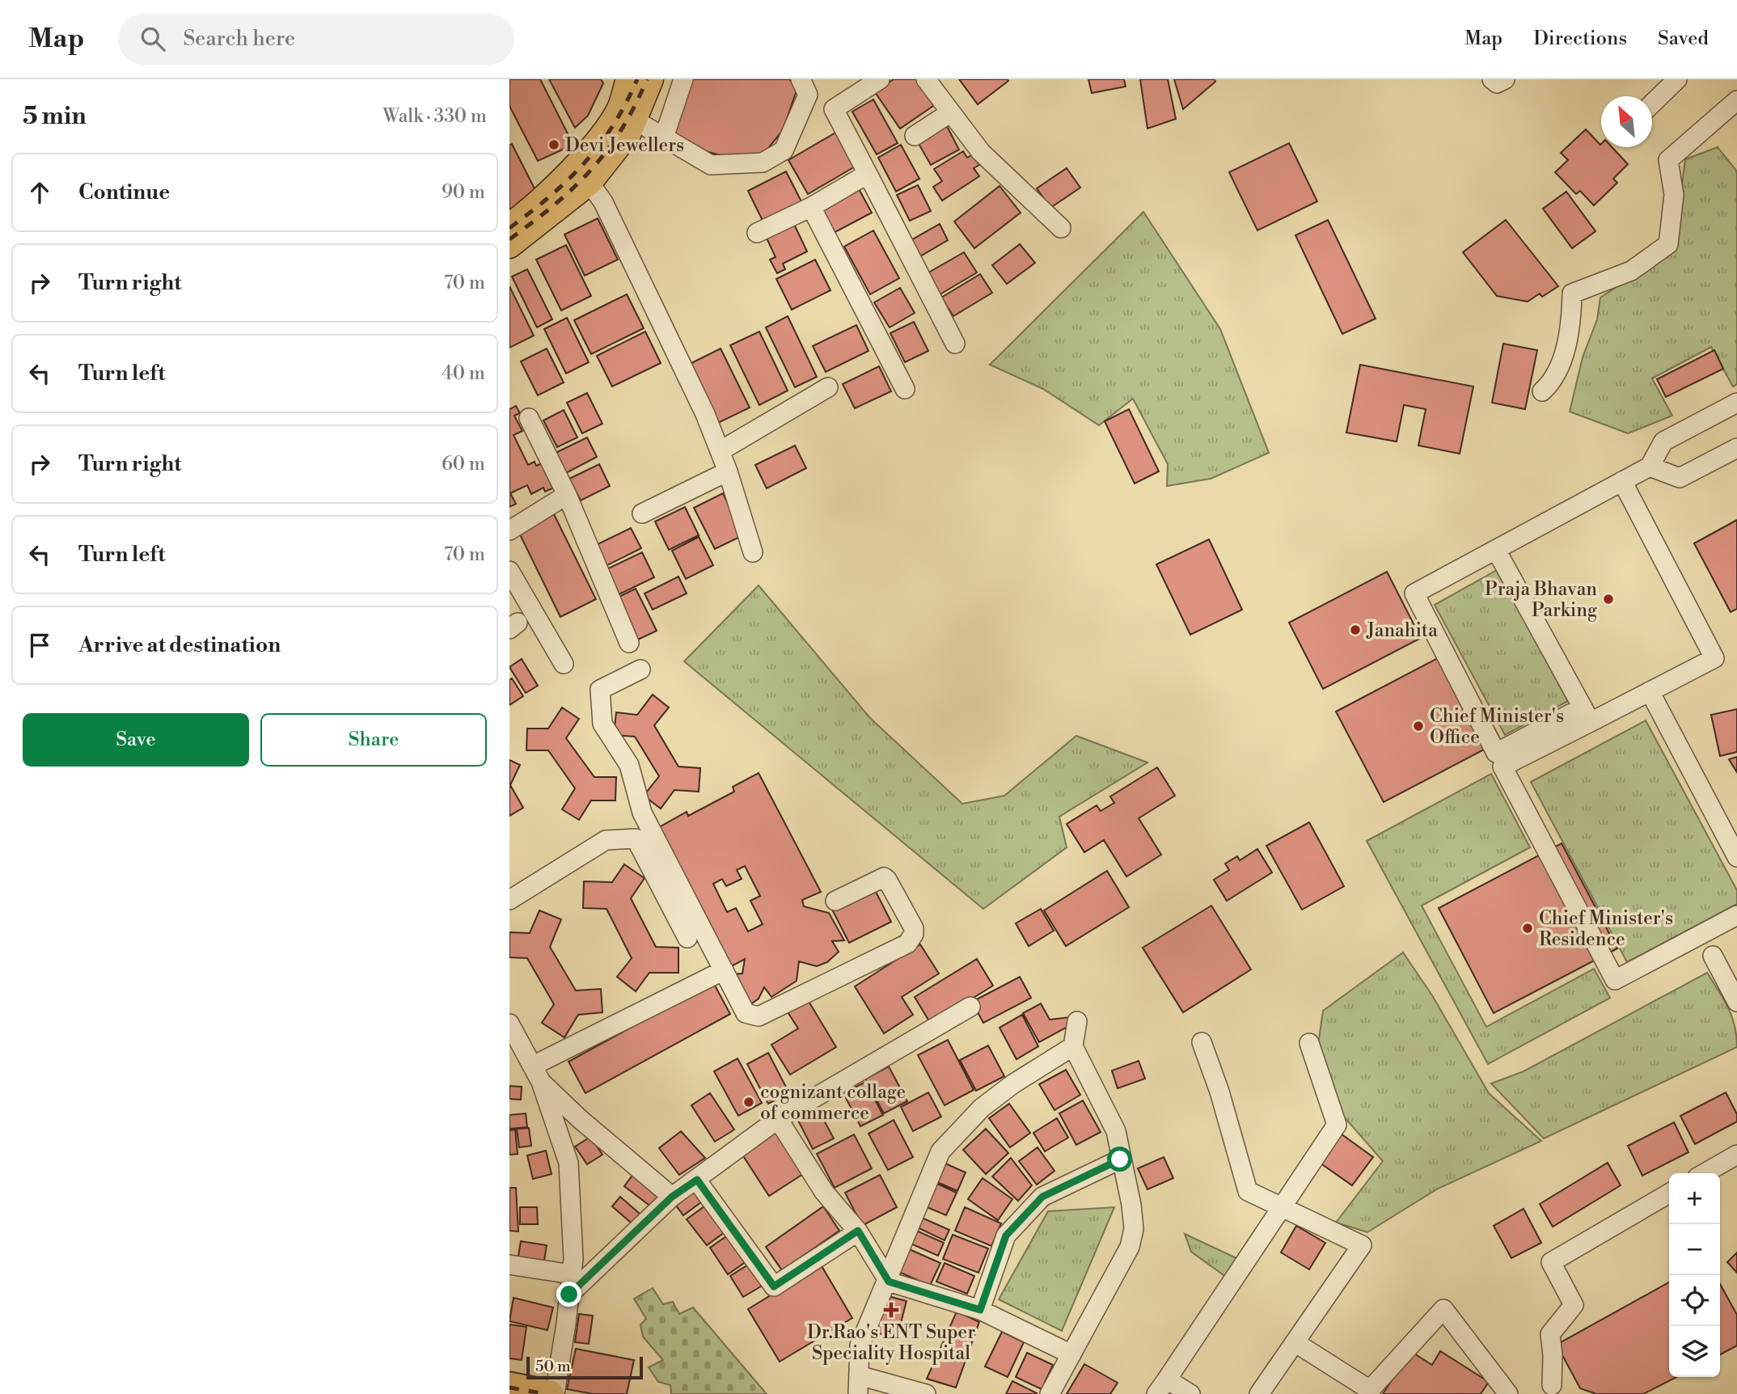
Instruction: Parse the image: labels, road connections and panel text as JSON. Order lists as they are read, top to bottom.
{
  "places": {
    "other": [
      "Devi Jewellers",
      "Praja Bhavan Parking",
      "Janahita",
      "Chief Minister's Office",
      "Chief Minister's Residence",
      "cognizant collage of commerce"
    ],
    "health": ["Dr.Rao's ENT Super Speciality Hospital"]
  },
  "scale_bar": "50 m",
  "north": "top left",
  "page": {
    "header": "Map",
    "search": "Search here",
    "nav": ["Map", "Directions", "Saved"],
    "heading": ["5 min", "Walk · 330 m"],
    "list": [
      ["Continue", "90 m"],
      ["Turn right", "70 m"],
      ["Turn left", "40 m"],
      ["Turn right", "60 m"],
      ["Turn left", "70 m"],
      "Arrive at destination"
    ],
    "buttons": ["Save", "Share"],
    "map_buttons": ["+", "−"],
    "scale": "50 m"
  }
}
